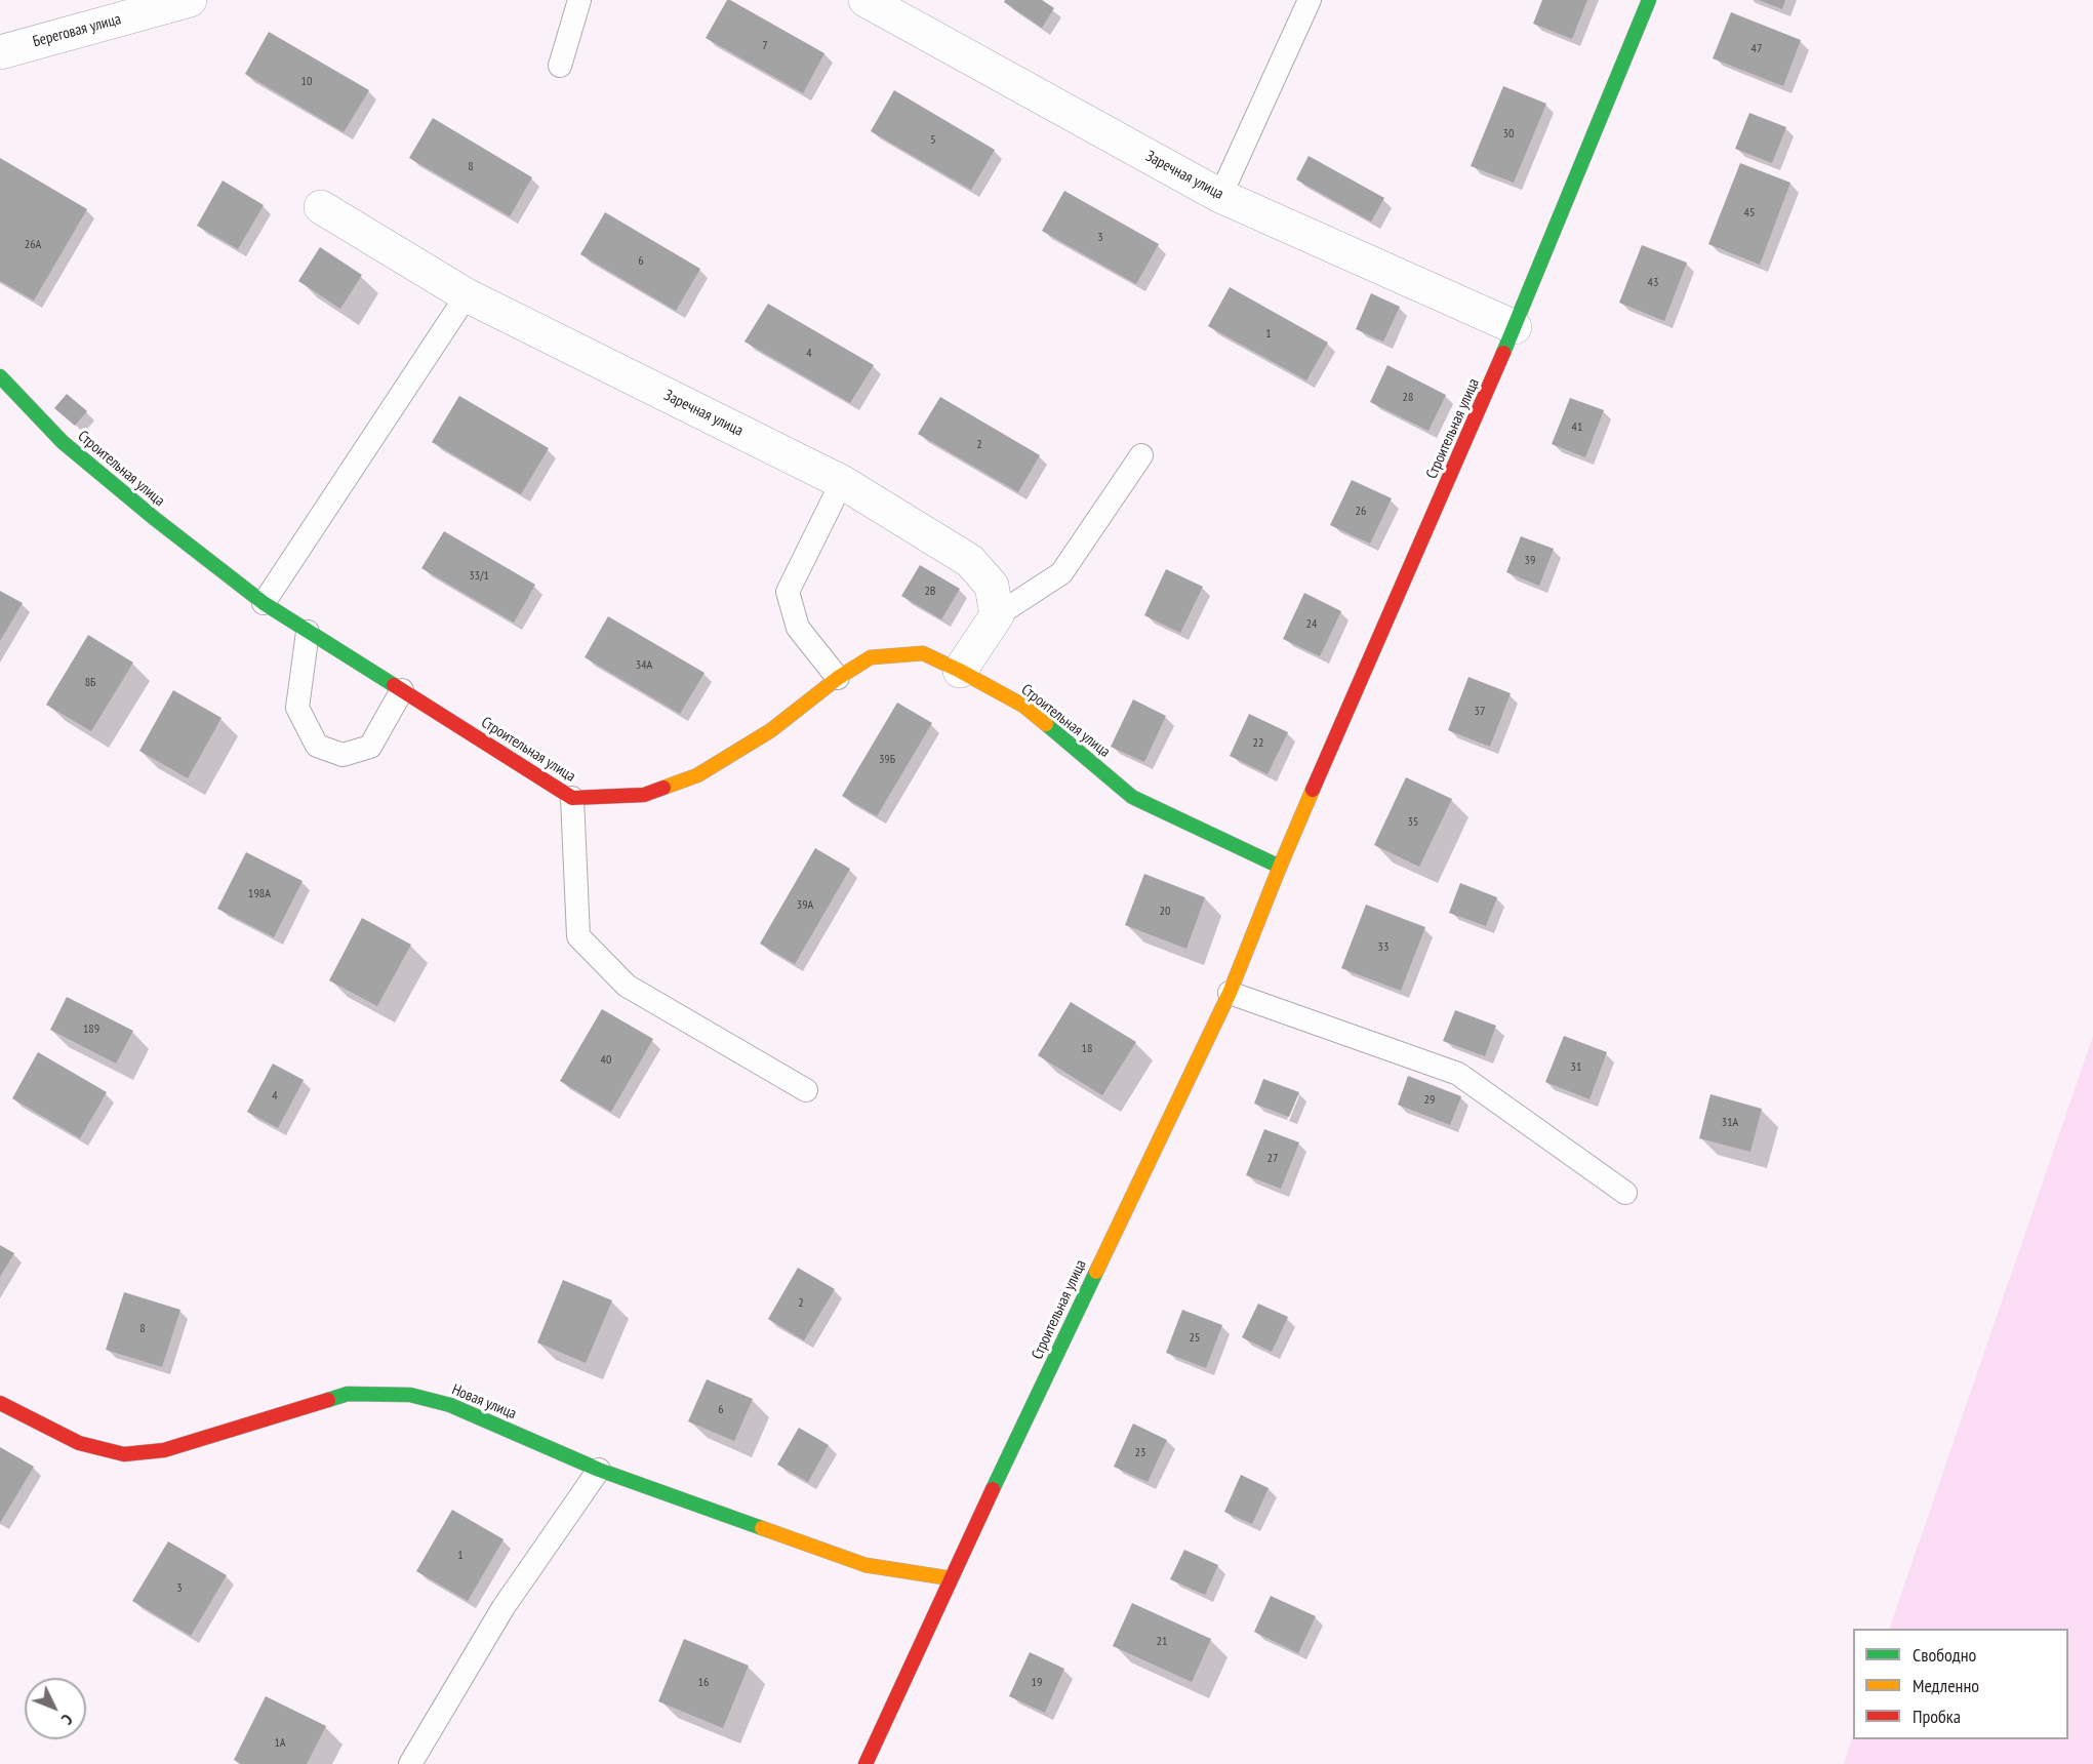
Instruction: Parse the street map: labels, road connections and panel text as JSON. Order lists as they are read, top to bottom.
{
  "streets": {
    "street": [
      "Береговая улица",
      "Заречная улица",
      "Строительная улица",
      "Новая улица"
    ]
  },
  "crossings": [
    ["Заречная улица", "Строительная улица"],
    ["Строительная улица", "Новая улица"]
  ],
  "house_numbers": [
    "7",
    "47",
    "10",
    "30",
    "5",
    "8",
    "45",
    "3",
    "26А",
    "6",
    "43",
    "1",
    "4",
    "28",
    "41",
    "2",
    "26",
    "39",
    "33/1",
    "2В",
    "24",
    "34А",
    "8Б",
    "37",
    "22",
    "39Б",
    "35",
    "198А",
    "39А",
    "20",
    "33",
    "189",
    "18",
    "40",
    "31",
    "4",
    "29",
    "31А",
    "27",
    "2",
    "8",
    "25",
    "6",
    "23",
    "1",
    "3",
    "21",
    "16",
    "19",
    "1А"
  ],
  "legend": ["Свободно", "Медленно", "Пробка"],
  "north": "bottom right"
}
